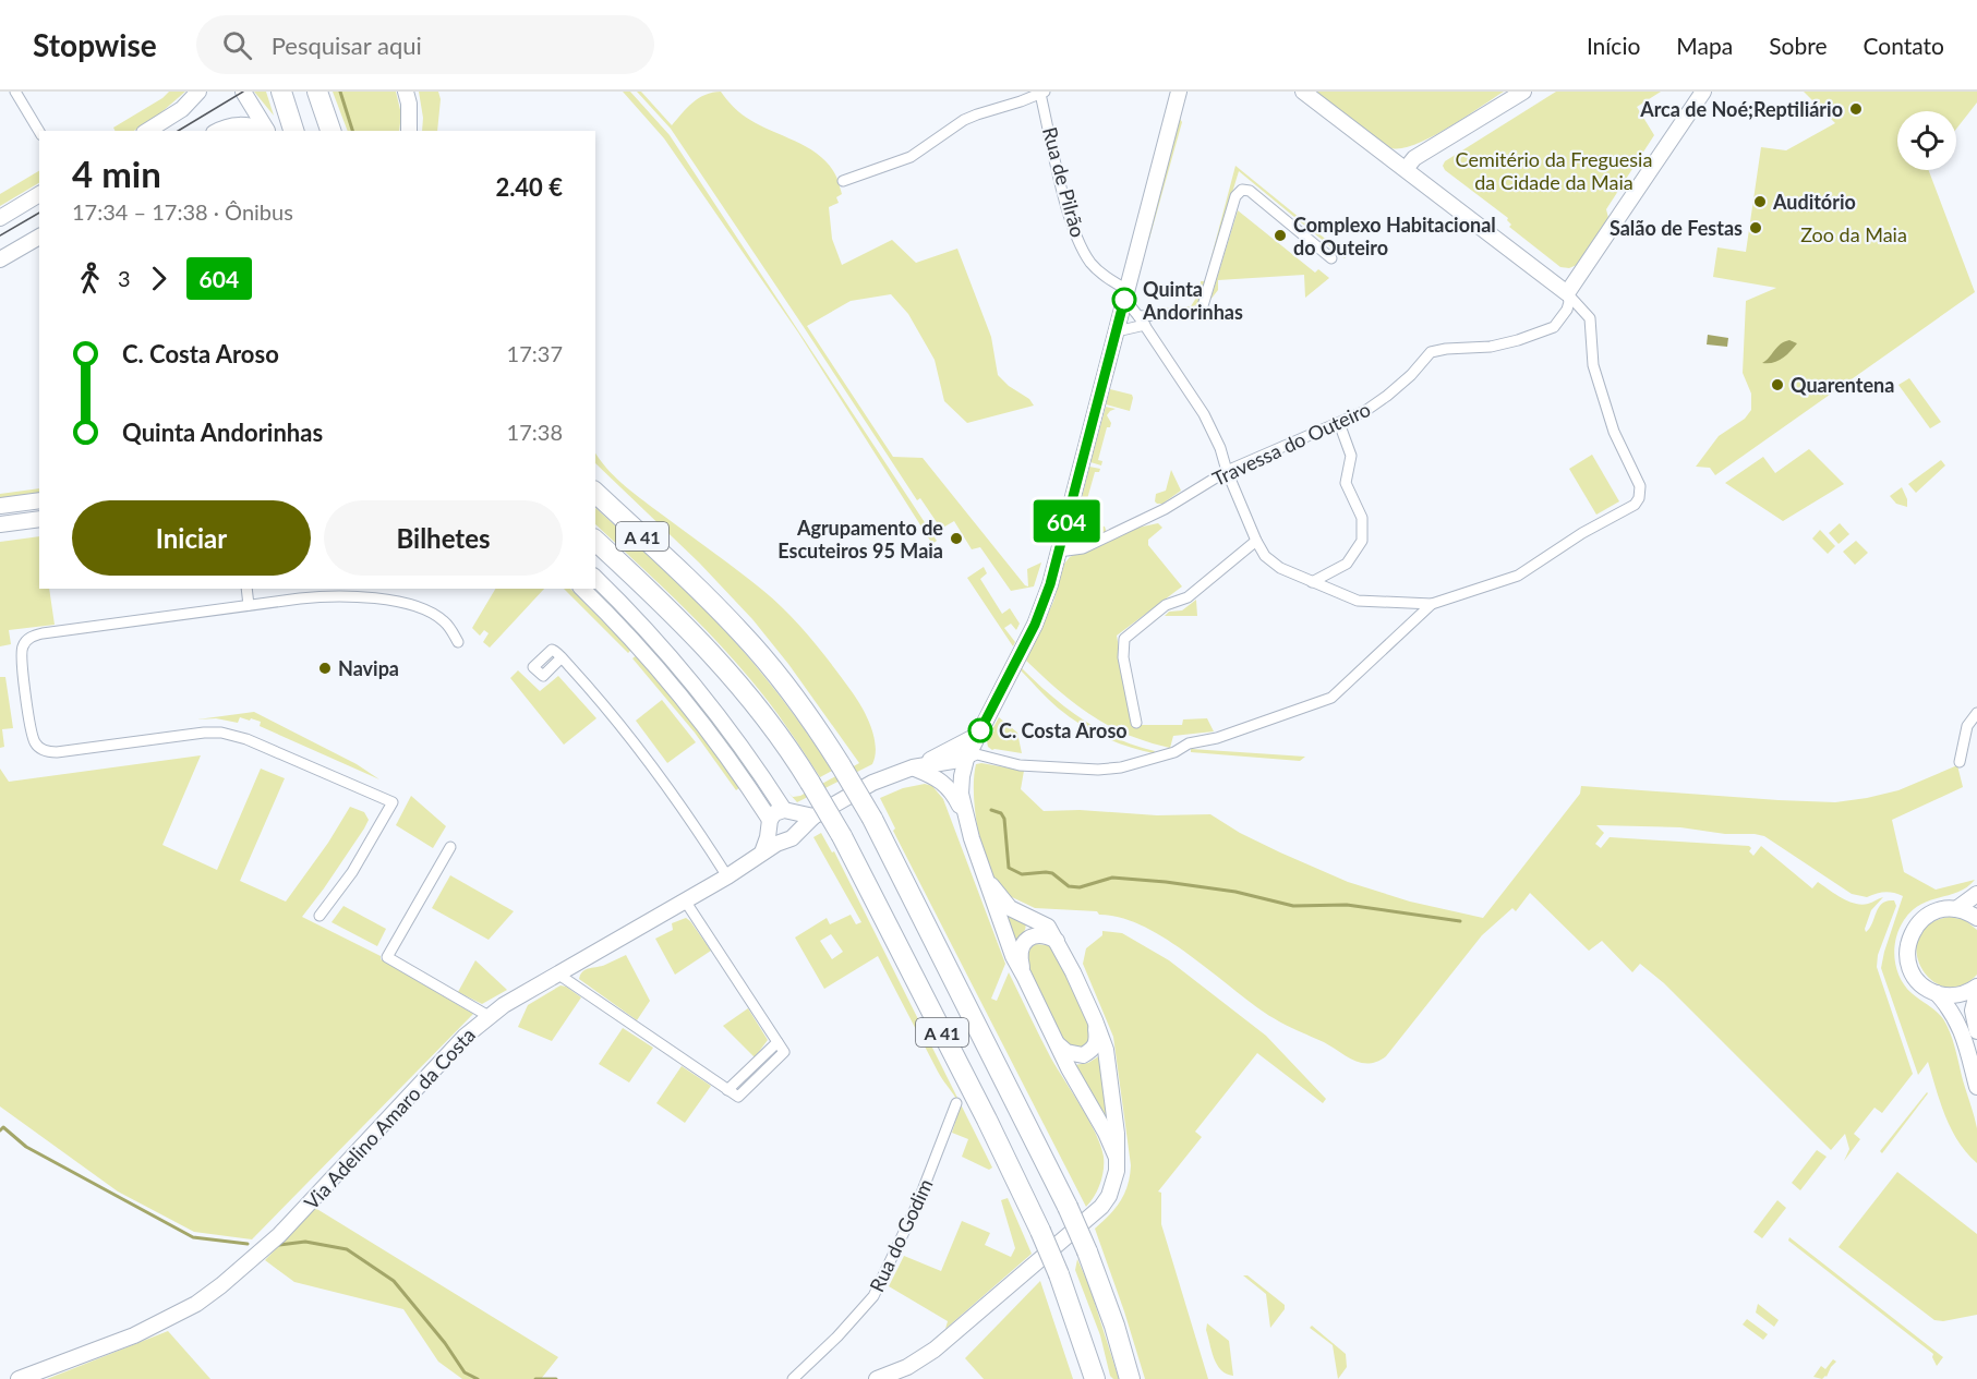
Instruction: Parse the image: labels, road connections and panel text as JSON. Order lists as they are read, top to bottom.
{
  "streets": {
    "highway": ["A 41"],
    "main road": ["Via Adelino Amaro da Costa"],
    "street": ["Rua de Pilrão", "Travessa do Outeiro", "Rua do Godim"]
  },
  "crossings": [
    ["Rua de Pilrão", "Travessa do Outeiro"]
  ],
  "parks": ["Cemitério da Freguesia da Cidade da Maia", "Zoo da Maia"],
  "places": [
    "Arca de Noé;Reptiliário",
    "Auditório",
    "Salão de Festas",
    "Complexo Habitacional do Outeiro",
    "Quinta Andorinhas",
    "Quarentena",
    "Agrupamento de Escuteiros 95 Maia",
    "Navipa",
    "C. Costa Aroso"
  ],
  "lines": ["bus line 604"],
  "page": {
    "header": "Stopwise",
    "search": "Pesquisar aqui",
    "nav": [
      "Início",
      "Mapa",
      "Sobre",
      "Contato"
    ],
    "on_map": "604",
    "heading": ["4 min", "17:34 – 17:38 · Ônibus", "2.40 €"],
    "legs": ["3", "604"],
    "list": [
      {
        "name": "C. Costa Aroso",
        "value": "17:37"
      },
      {
        "name": "Quinta Andorinhas",
        "value": "17:38"
      }
    ],
    "buttons": ["Iniciar", "Bilhetes"]
  }
}
